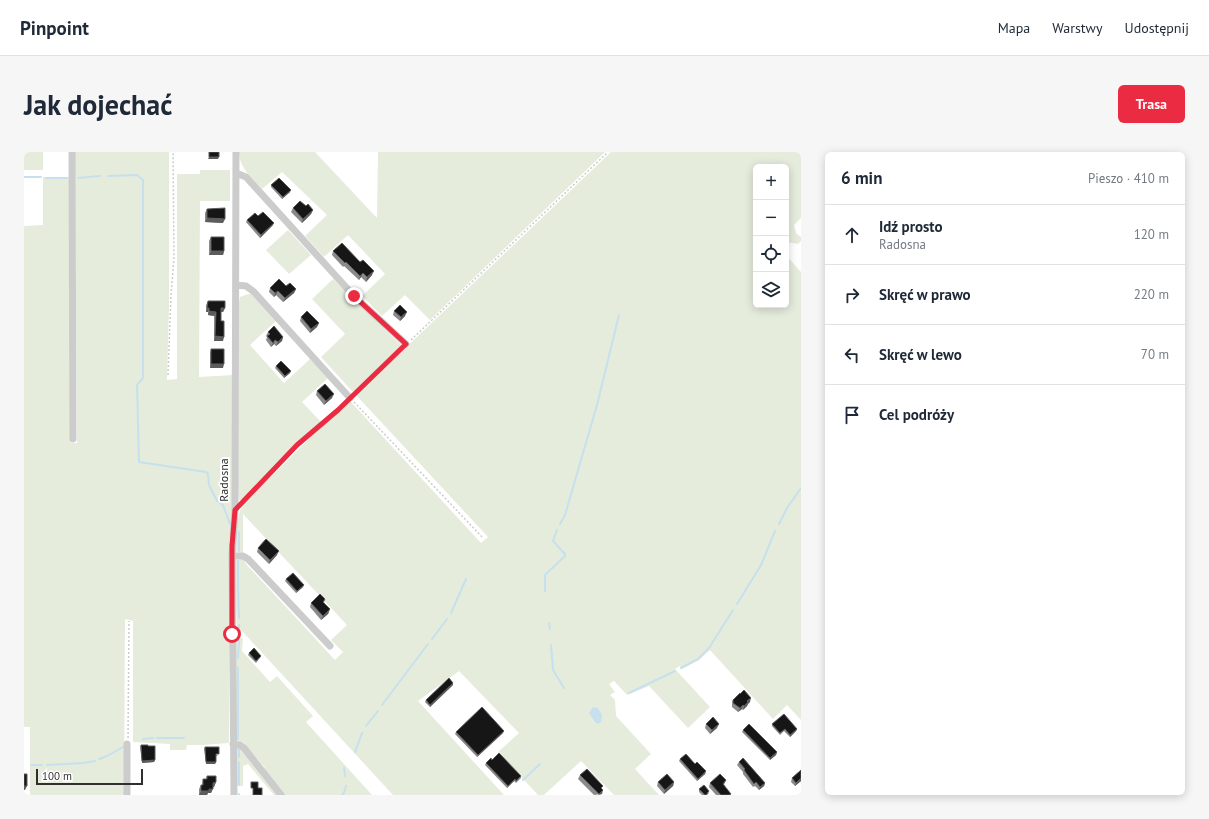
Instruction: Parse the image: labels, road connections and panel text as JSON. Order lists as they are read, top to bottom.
{
  "streets": {
    "street": ["Radosna"]
  },
  "scale_bar": "100 m",
  "page": {
    "header": "Pinpoint",
    "nav": ["Mapa", "Warstwy", "Udostępnij"],
    "buttons": "Trasa",
    "title": "Jak dojechać",
    "heading": ["6 min", "Pieszo · 410 m"],
    "map_buttons": ["+", "−"],
    "list": [
      ["Idź prosto", "Radosna", "120 m"],
      ["Skręć w prawo", "220 m"],
      ["Skręć w lewo", "70 m"],
      "Cel podróży"
    ],
    "scale": "100 m"
  }
}
